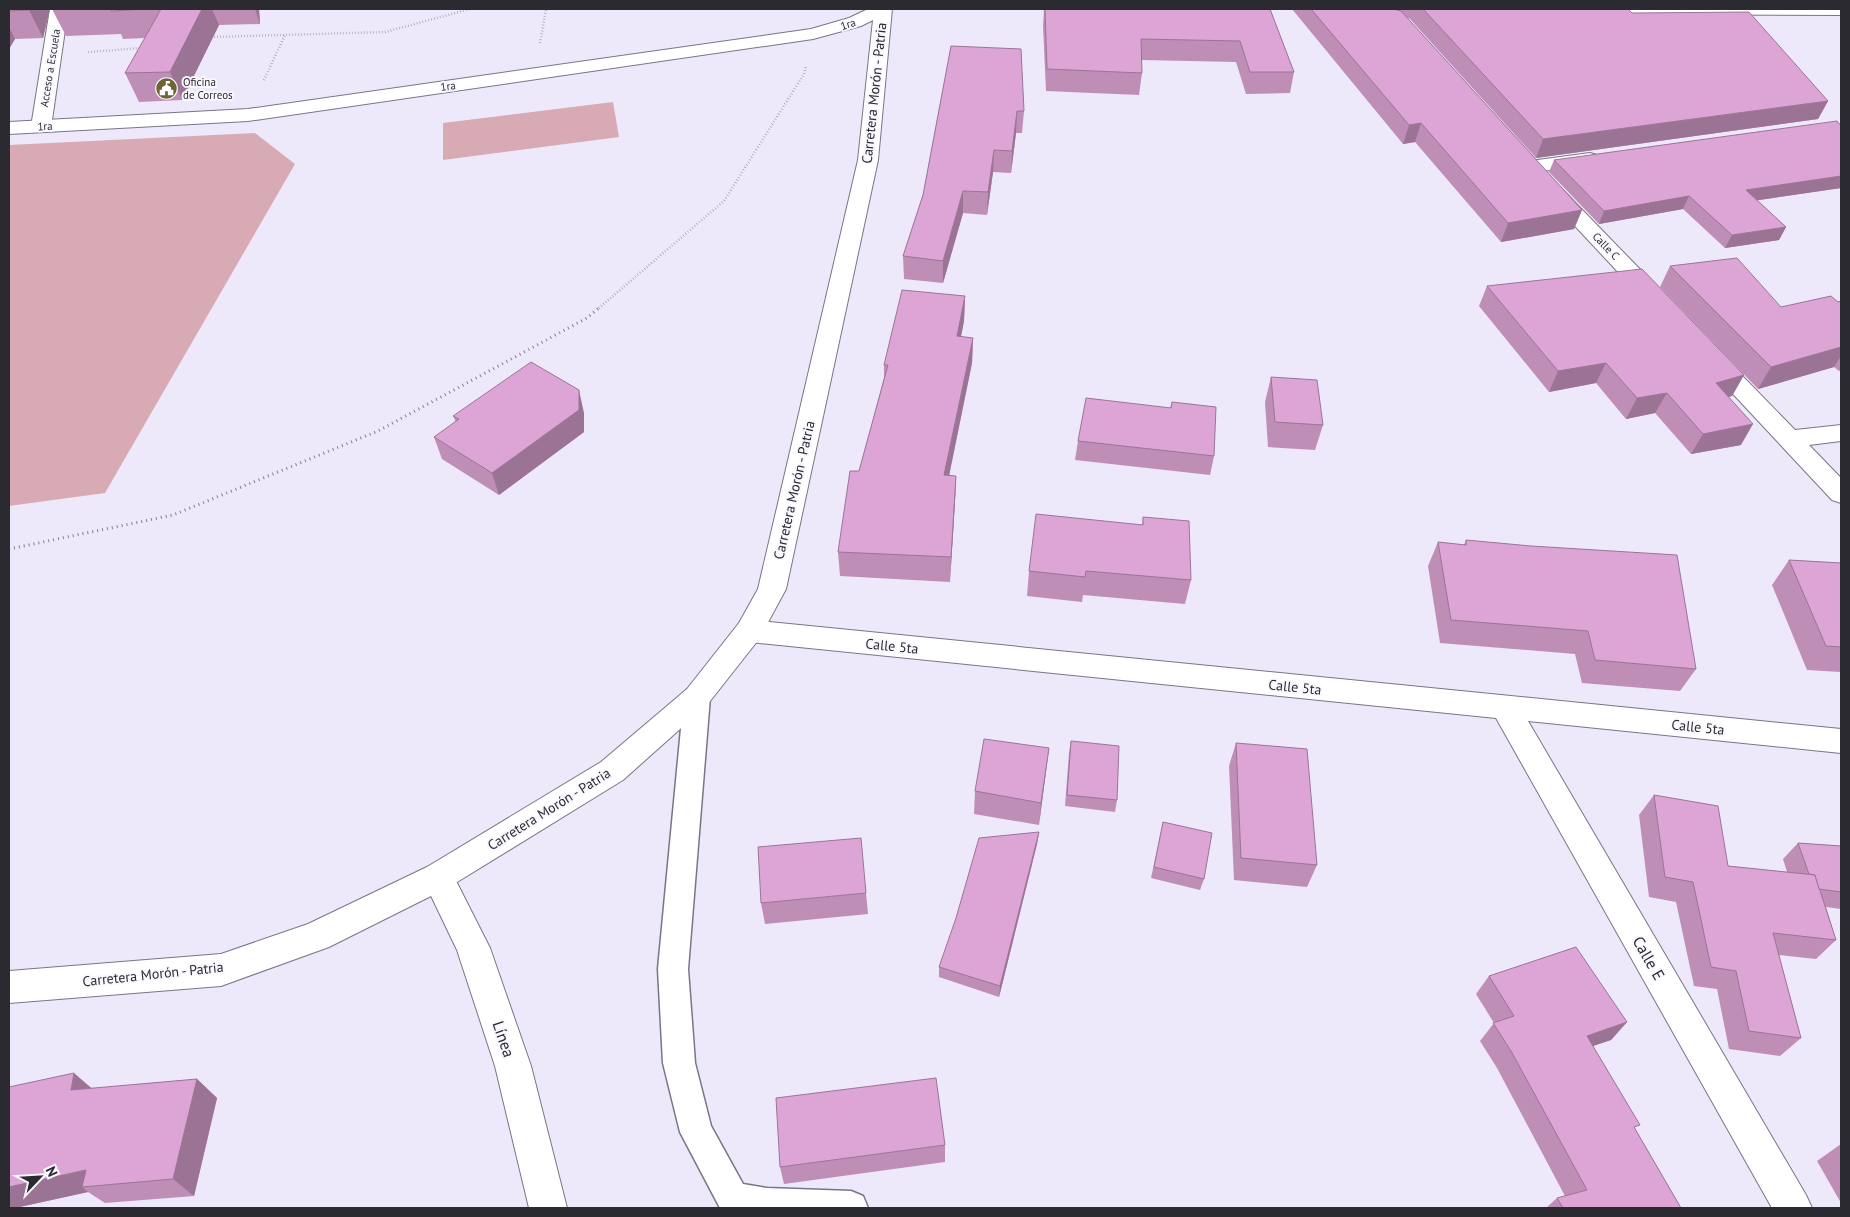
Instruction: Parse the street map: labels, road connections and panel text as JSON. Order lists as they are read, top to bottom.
{
  "streets": {
    "street": [
      "1ra",
      "Acceso a Escuela",
      "Carretera Morón - Patria",
      "Calle C",
      "Calle 5ta",
      "Calle E",
      "Línea"
    ]
  },
  "crossings": [
    ["1ra", "Acceso a Escuela"],
    ["1ra", "Carretera Morón - Patria"],
    ["Carretera Morón - Patria", "Calle 5ta"],
    ["Carretera Morón - Patria", "Línea"],
    ["Calle 5ta", "Calle E"]
  ],
  "places": {
    "public building": ["Oficina de Correos"]
  },
  "north": "top right"
}
